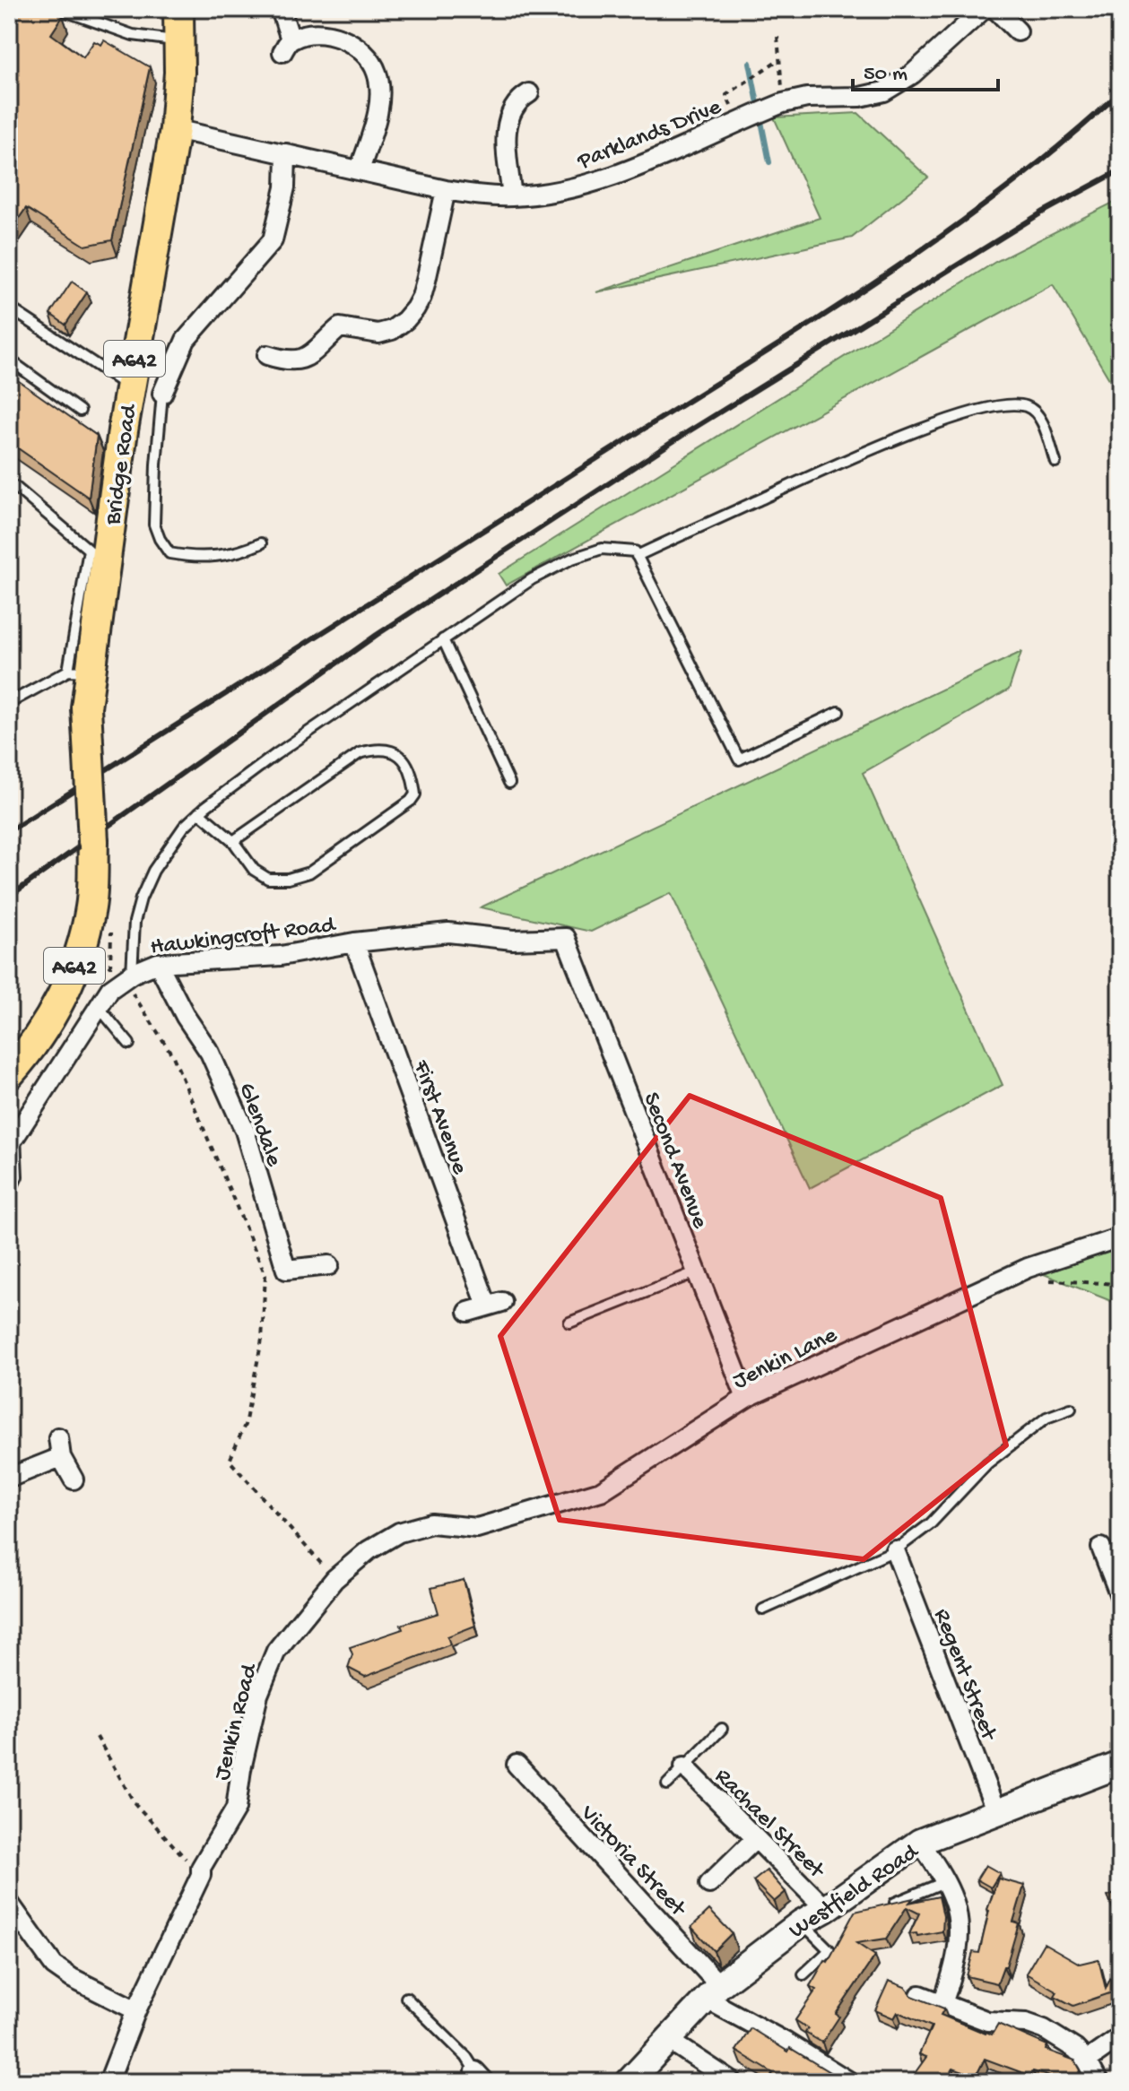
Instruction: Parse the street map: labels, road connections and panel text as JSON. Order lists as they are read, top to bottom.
{
  "streets": {
    "highway": ["A642", "Bridge Road"],
    "main road": ["Westfield Road"],
    "street": [
      "Parklands Drive",
      "Hawkingcroft Road",
      "First Avenue",
      "Glendale",
      "Second Avenue",
      "Jenkin Lane",
      "Regent Street",
      "Jenkin Road",
      "Rachael Street",
      "Victoria Street"
    ]
  },
  "crossings": [
    ["Parklands Drive", "Bridge Road"],
    ["Hawkingcroft Road", "First Avenue"],
    ["Hawkingcroft Road", "Glendale"],
    ["Hawkingcroft Road", "Second Avenue"],
    ["Second Avenue", "Jenkin Lane"],
    ["Jenkin Lane", "Jenkin Road"],
    ["Regent Street", "Westfield Road"],
    ["Rachael Street", "Westfield Road"],
    ["Victoria Street", "Westfield Road"]
  ],
  "scale_bar": "50 m"
}
